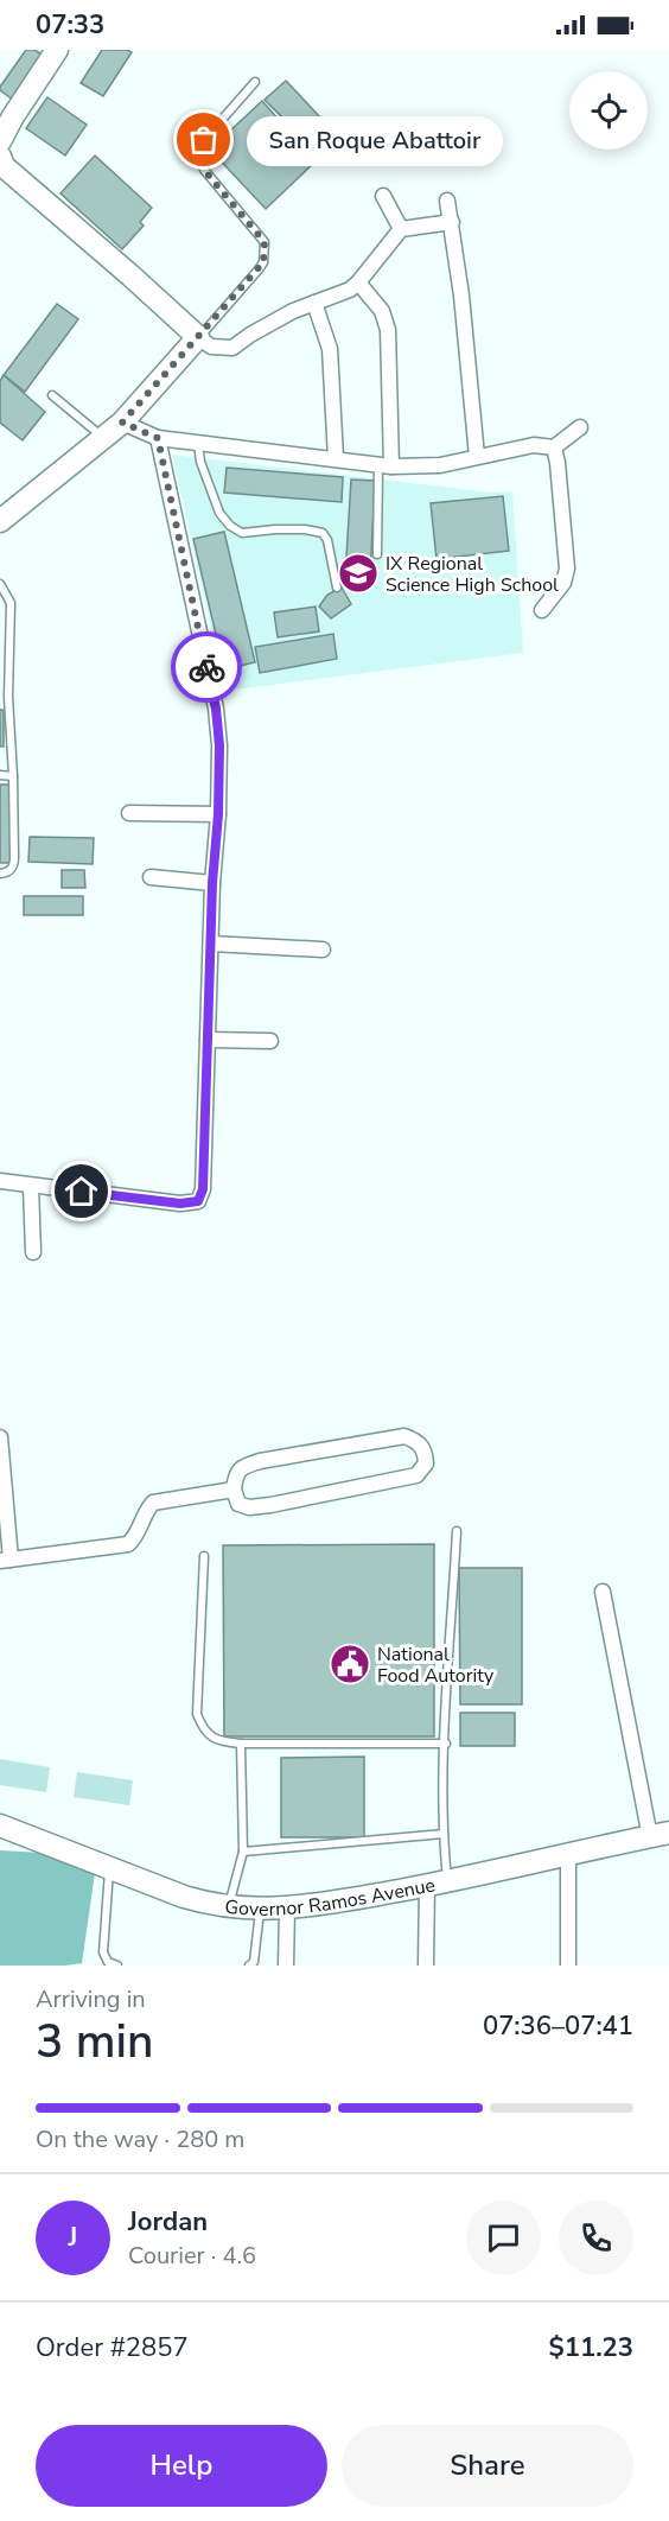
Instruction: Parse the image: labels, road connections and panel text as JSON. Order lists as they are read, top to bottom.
{
  "streets": {
    "main road": ["Governor Ramos Avenue"]
  },
  "places": {
    "other": ["San Roque Abattoir"],
    "school or university": ["IX Regional Science High School"],
    "public building": ["National Food Autority"]
  },
  "page": {
    "status": "07:33",
    "bubble": "San Roque Abattoir",
    "heading": ["3 min", "Arriving in", "07:36–07:41"],
    "panel": [
      "Jordan",
      "Courier · 4.6",
      "Order #2857",
      "$11.23"
    ],
    "bar": "On the way · 280 m",
    "round": "J",
    "buttons": ["Help", "Share"]
  }
}
